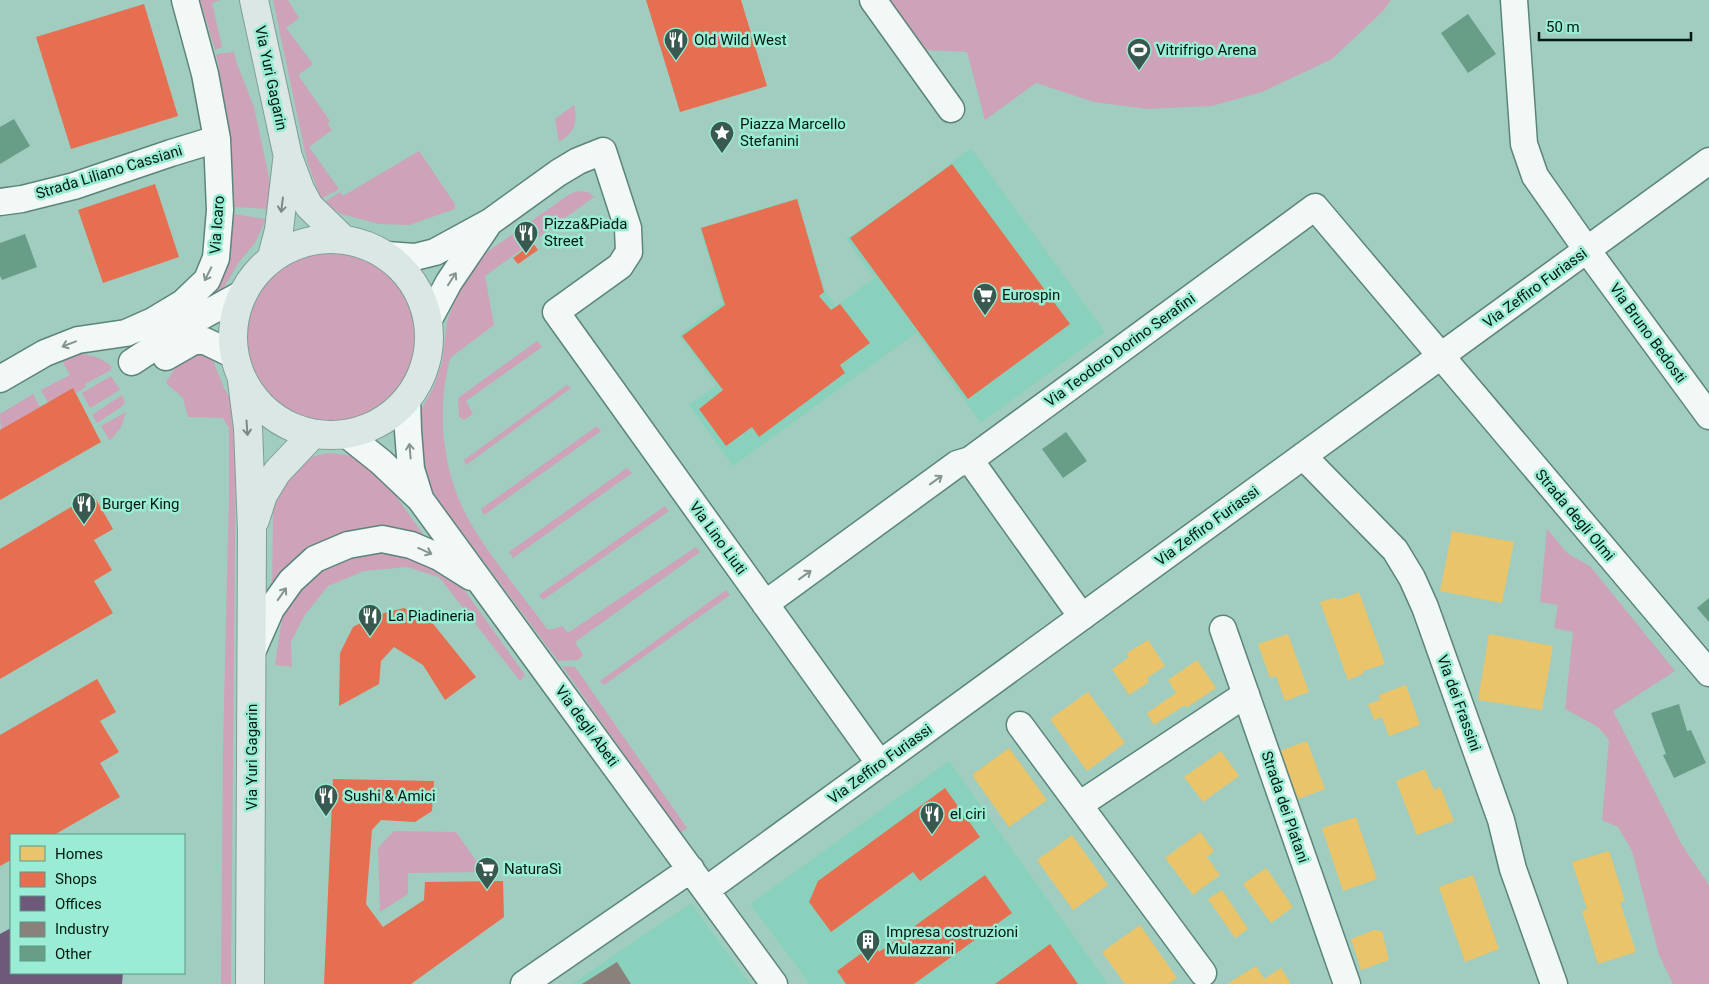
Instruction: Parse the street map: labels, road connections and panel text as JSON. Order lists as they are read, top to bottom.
{
  "streets": {
    "main road": ["Via Yuri Gagarin"],
    "street": [
      "Strada Liliano Cassiani",
      "Via Icaro",
      "Via Zeffiro Furiassi",
      "Via Bruno Bedosti",
      "Via Teodoro Dorino Serafini",
      "Strada degli Olmi",
      "Via Lino Liuti",
      "Via dei Frassini",
      "Via degli Abeti",
      "Strada dei Platani"
    ]
  },
  "crossings": [
    ["Via Yuri Gagarin", "Via degli Abeti"],
    ["Strada Liliano Cassiani", "Via Icaro"],
    ["Via Zeffiro Furiassi", "Via Bruno Bedosti"],
    ["Via Zeffiro Furiassi", "Via Teodoro Dorino Serafini"],
    ["Via Zeffiro Furiassi", "Strada degli Olmi"],
    ["Via Zeffiro Furiassi", "Via Lino Liuti"],
    ["Via Zeffiro Furiassi", "Via dei Frassini"],
    ["Via Zeffiro Furiassi", "Via degli Abeti"],
    ["Via Teodoro Dorino Serafini", "Strada degli Olmi"],
    ["Via Teodoro Dorino Serafini", "Via Lino Liuti"]
  ],
  "places": {
    "restaurant": [
      "Old Wild West",
      "Pizza&Piada Street",
      "Burger King",
      "La Piadineria",
      "Sushi & Amici",
      "el ciri"
    ],
    "sports": ["Vitrifrigo Arena"],
    "place": ["Piazza Marcello Stefanini"],
    "supermarket": ["Eurospin", "NaturaSì"],
    "building": ["Impresa costruzioni Mulazzani"]
  },
  "legend": [
    "Homes",
    "Shops",
    "Offices",
    "Industry",
    "Other"
  ],
  "scale_bar": "50 m"
}
